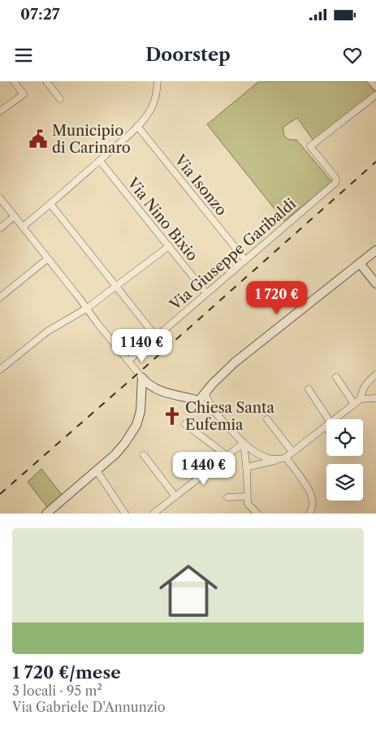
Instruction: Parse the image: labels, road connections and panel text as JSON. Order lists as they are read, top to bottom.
{
  "streets": {
    "street": ["Via Isonzo", "Via Nino Bixio", "Via Giuseppe Garibaldi"]
  },
  "crossings": [
    ["Via Isonzo", "Via Giuseppe Garibaldi"],
    ["Via Nino Bixio", "Via Giuseppe Garibaldi"]
  ],
  "places": {
    "public building": ["Municipio di Carinaro"],
    "church": ["Chiesa Santa Eufemia"]
  },
  "page": {
    "status": "07:27",
    "header": "Doorstep",
    "price": ["1 720 €", "1 140 €", "1 440 €"],
    "list": [
      {
        "name": "1 720 €/mese",
        "note": "3 locali · 95 m² · Via Gabriele D'Annunzio"
      }
    ]
  }
}
